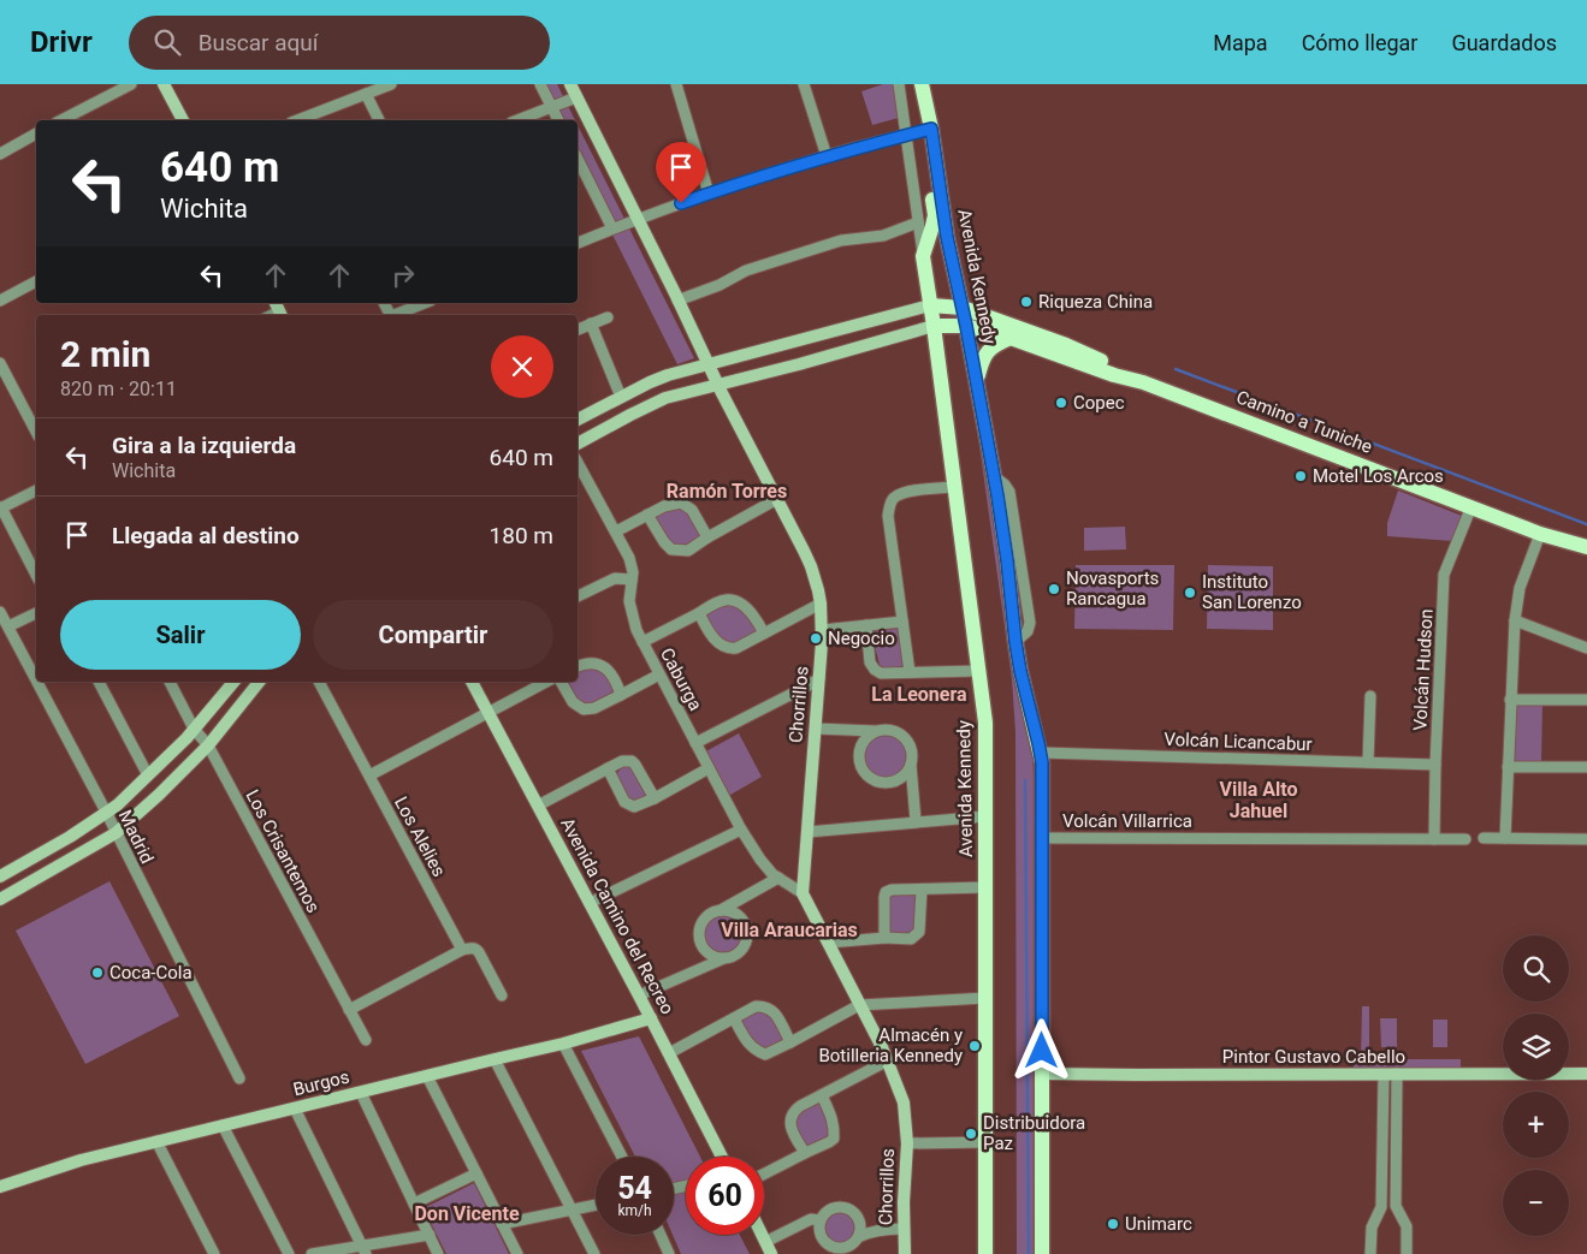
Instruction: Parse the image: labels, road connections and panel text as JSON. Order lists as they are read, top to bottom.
{
  "streets": {
    "main road": ["Avenida Kennedy", "Camino a Tuniche"],
    "street": [
      "Volcán Hudson",
      "Caburga",
      "Chorrillos",
      "Volcán Licancabur",
      "Volcán Villarrica",
      "Madrid",
      "Los Alelies",
      "Los Crisantemos",
      "Avenida Camino del Recreo",
      "Pintor Gustavo Cabello",
      "Burgos"
    ]
  },
  "crossings": [
    ["Avenida Kennedy", "Camino a Tuniche"],
    ["Avenida Kennedy", "Volcán Licancabur"],
    ["Avenida Kennedy", "Volcán Villarrica"],
    ["Avenida Kennedy", "Pintor Gustavo Cabello"],
    ["Camino a Tuniche", "Volcán Hudson"],
    ["Volcán Hudson", "Volcán Licancabur"],
    ["Volcán Hudson", "Volcán Villarrica"],
    ["Caburga", "Chorrillos"],
    ["Avenida Camino del Recreo", "Burgos"]
  ],
  "districts": [
    "Ramón Torres",
    "La Leonera",
    "Villa Alto Jahuel",
    "Villa Araucarias",
    "Don Vicente"
  ],
  "places": [
    "Riqueza China",
    "Copec",
    "Motel Los Arcos",
    "Novasports Rancagua",
    "Instituto San Lorenzo",
    "Negocio",
    "Coca-Cola",
    "Almacén y Botilleria Kennedy",
    "Distribuidora Paz",
    "Unimarc"
  ],
  "page": {
    "header": "Drivr",
    "search": "Buscar aquí",
    "nav": ["Mapa", "Cómo llegar", "Guardados"],
    "turn": ["640 m", "Wichita"],
    "heading": ["2 min", "820 m · 20:11"],
    "list": [
      {
        "name": "Gira a la izquierda",
        "note": "Wichita",
        "value": "640 m"
      },
      {
        "name": "Llegada al destino",
        "value": "180 m"
      }
    ],
    "buttons": ["Salir", "Compartir"],
    "map_buttons": ["+", "−"],
    "speed": "54 km/h",
    "limit": "60"
  }
}
